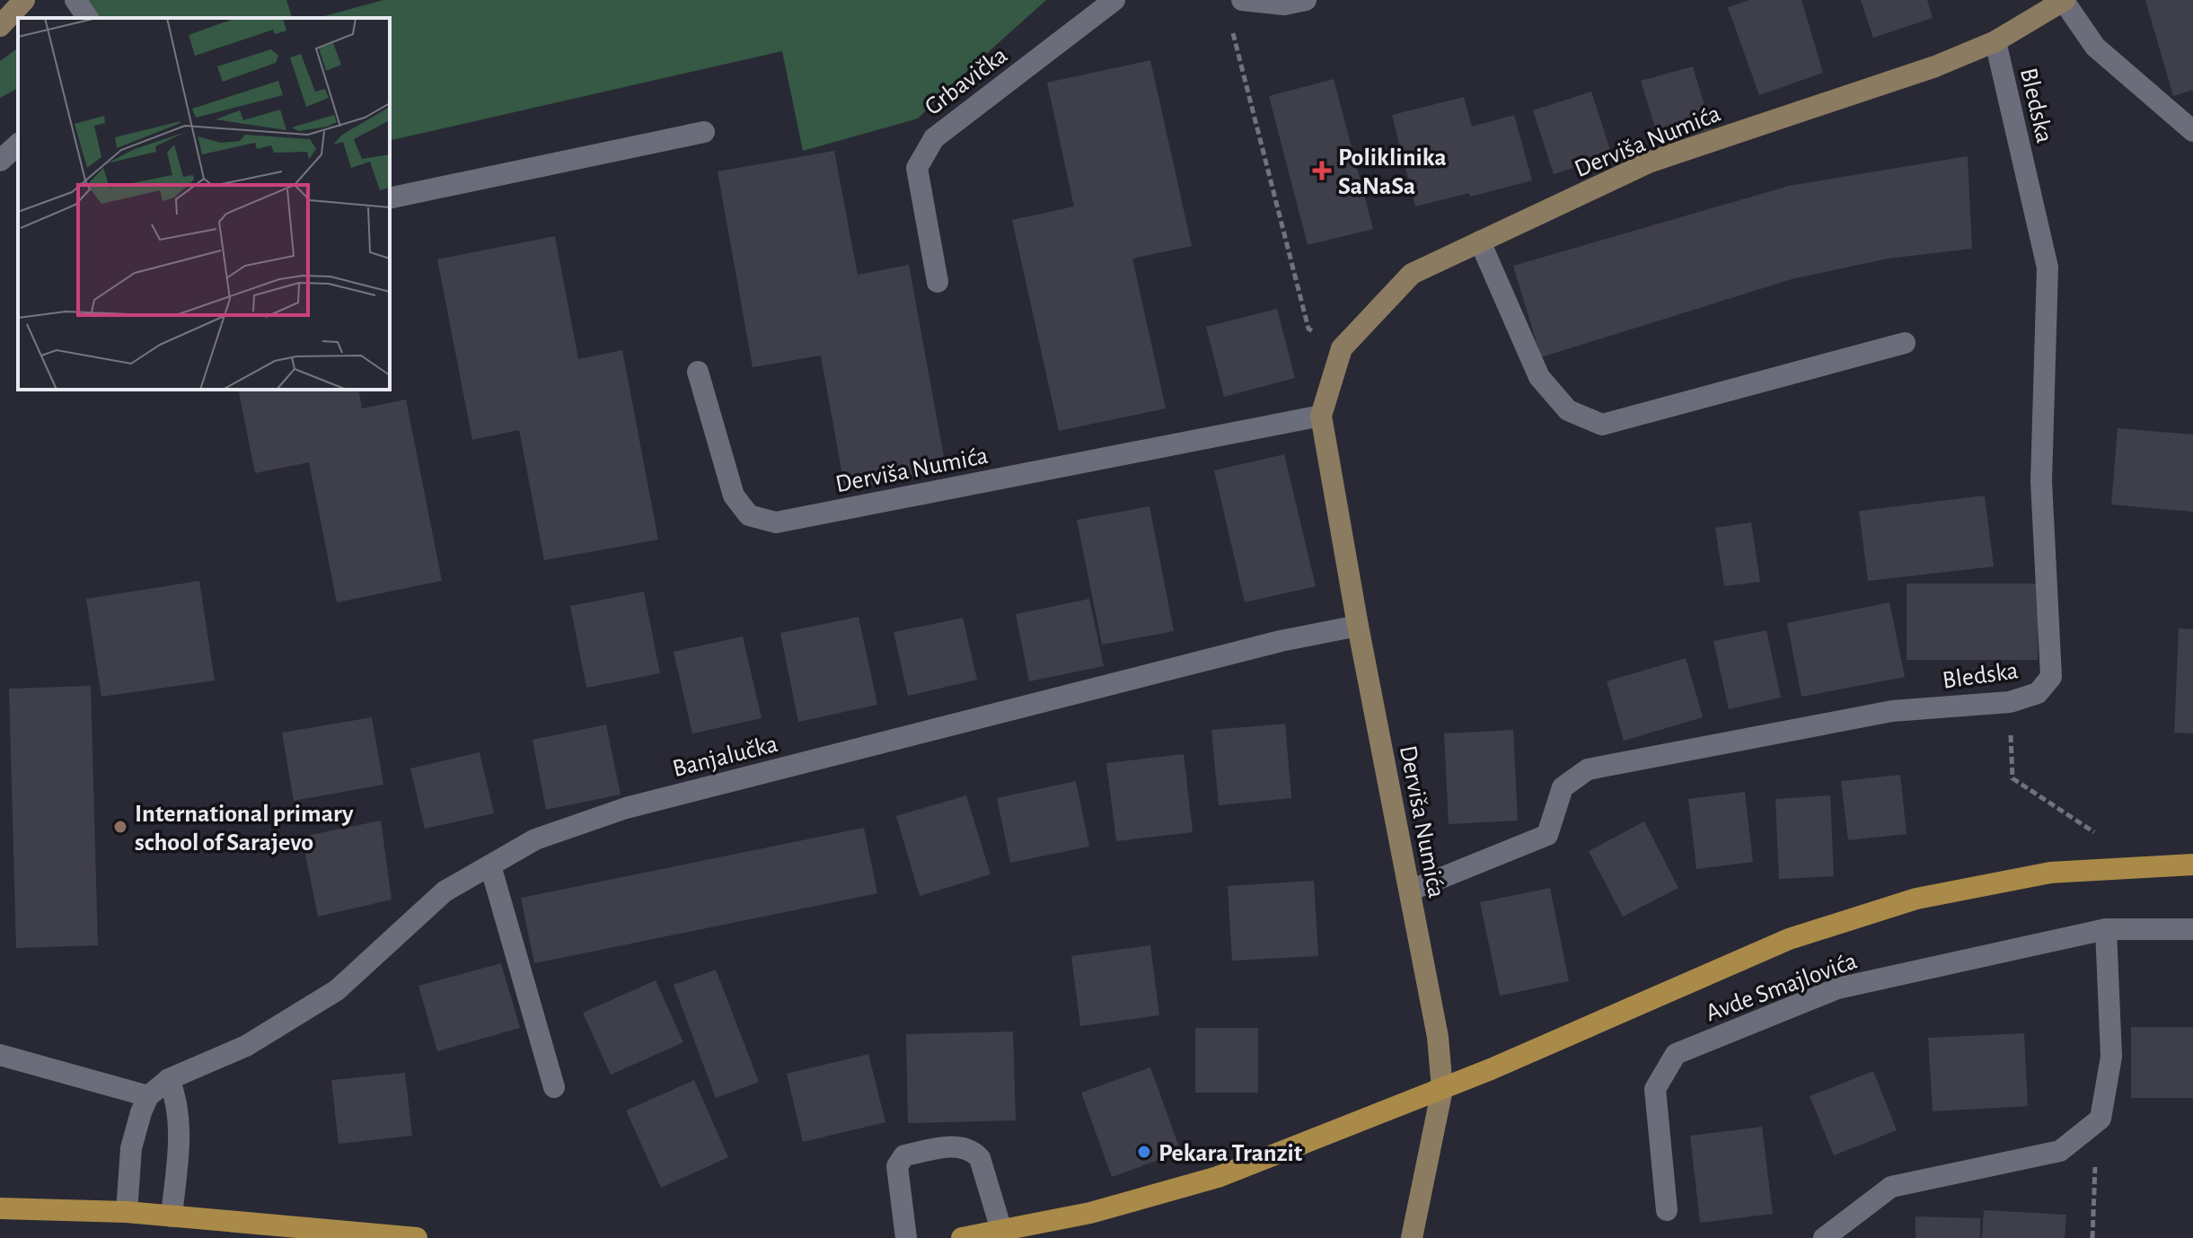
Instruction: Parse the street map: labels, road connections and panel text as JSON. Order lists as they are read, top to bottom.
{
  "streets": {
    "main road": ["Derviša Numića"],
    "street": [
      "Grbavička",
      "Bledska",
      "Banjalučka",
      "Avde Smajlovića"
    ]
  },
  "crossings": [
    ["Bledska", "Derviša Numića"],
    ["Derviša Numića", "Banjalučka"]
  ],
  "places": {
    "health": ["Poliklinika SaNaSa"],
    "other": ["International primary school of Sarajevo", "Pekara Tranzit"]
  }
}
